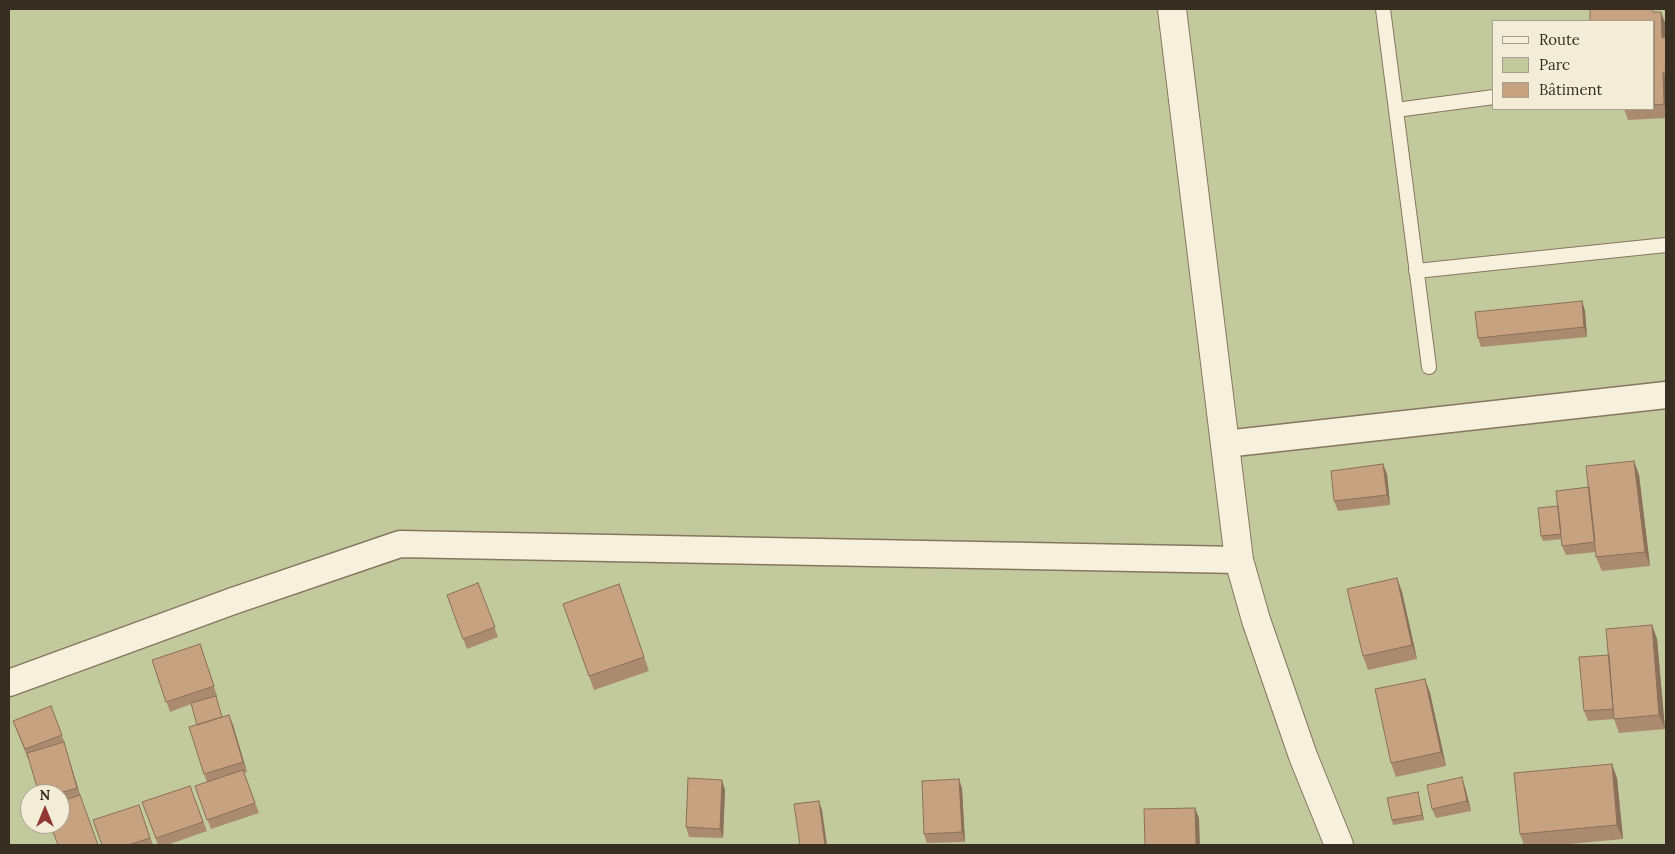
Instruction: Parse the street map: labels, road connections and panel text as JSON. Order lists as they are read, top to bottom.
{
  "legend": ["Route", "Parc", "Bâtiment"],
  "north": "top"
}
